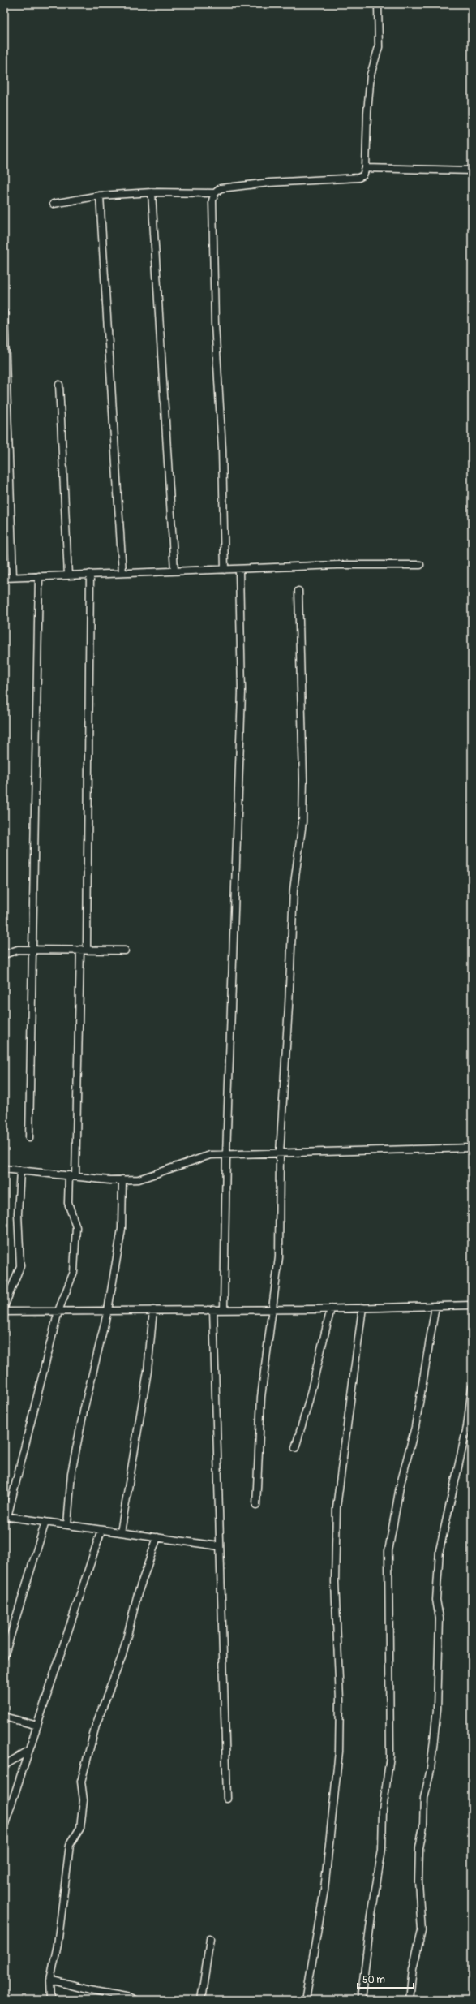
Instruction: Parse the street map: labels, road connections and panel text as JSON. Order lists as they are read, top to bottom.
{
  "scale_bar": "50 m"
}
